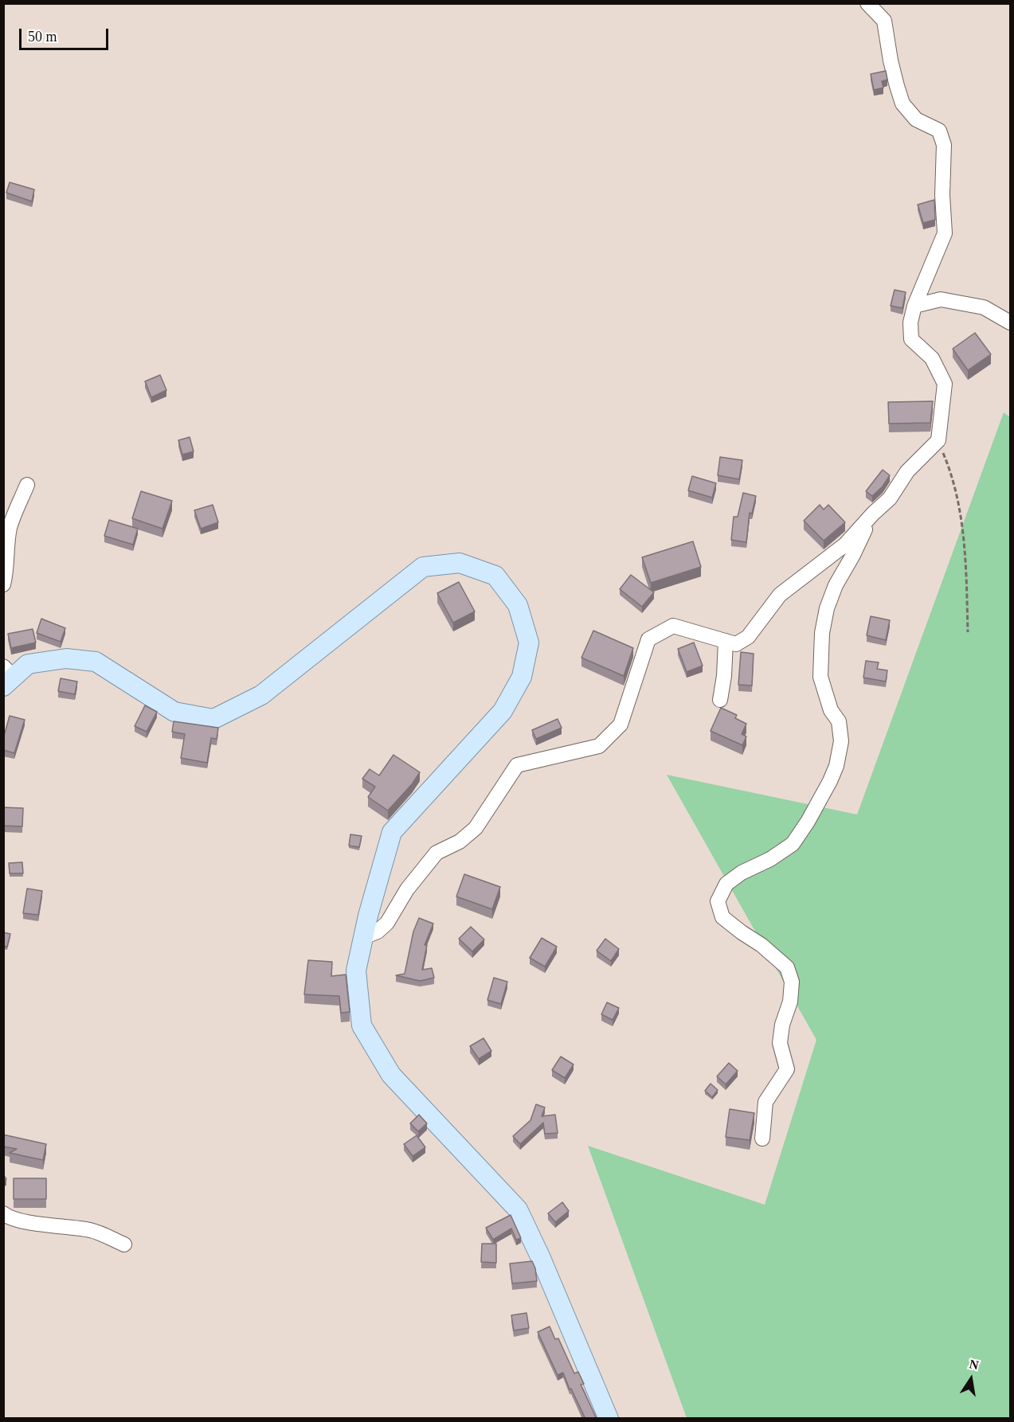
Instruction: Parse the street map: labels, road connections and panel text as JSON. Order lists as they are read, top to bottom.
{
  "scale_bar": "50 m",
  "north": "top"
}
